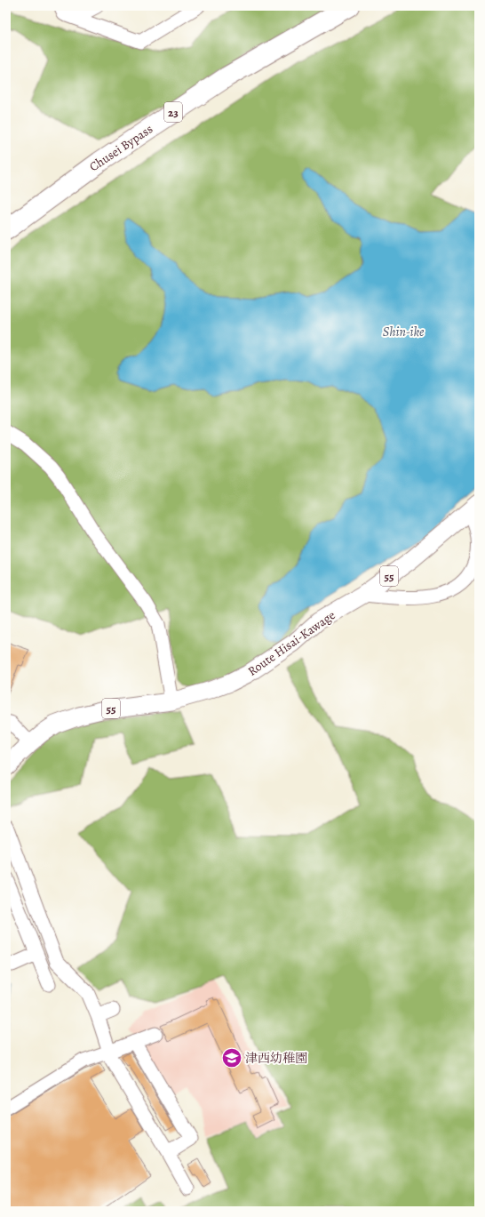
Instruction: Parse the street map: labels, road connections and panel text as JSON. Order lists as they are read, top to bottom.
{
  "streets": {
    "highway": ["23", "Chusei Bypass"],
    "main road": ["55", "Route Hisai-Kawage"]
  },
  "water": ["Shin-ike"],
  "places": {
    "school or university": ["津西幼稚園"]
  }
}
